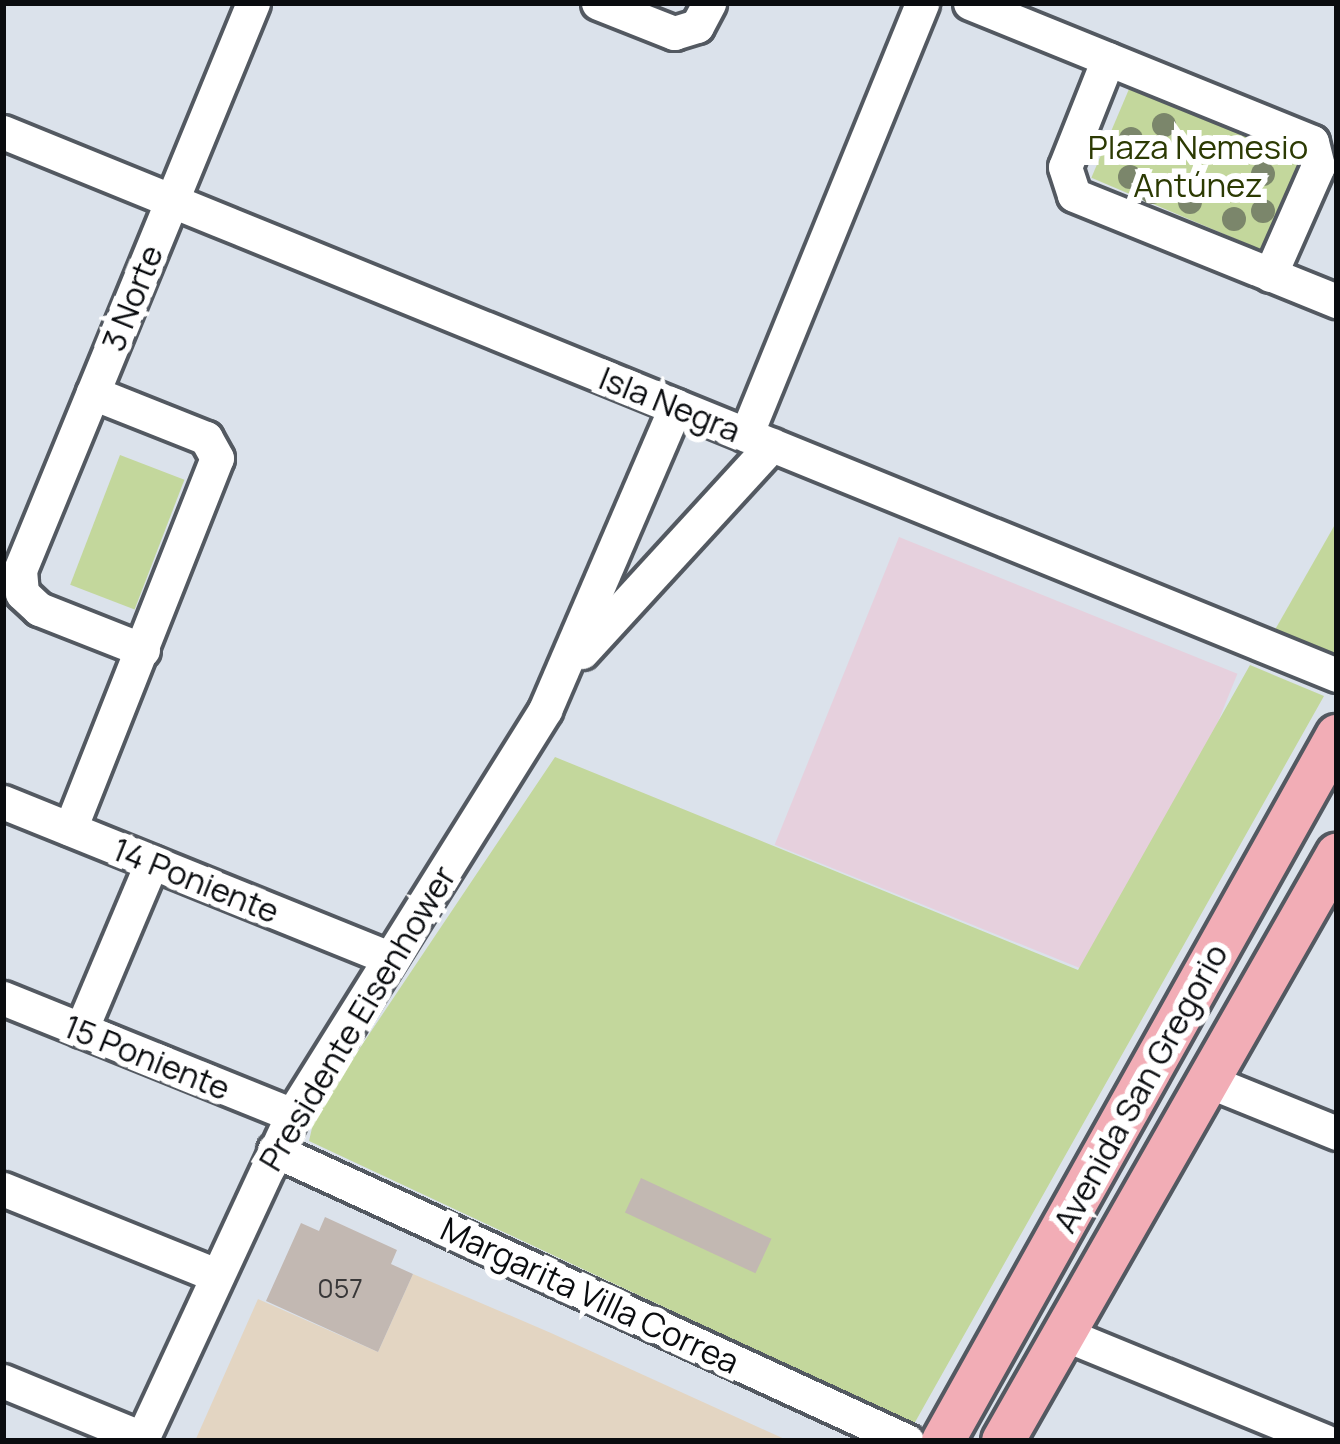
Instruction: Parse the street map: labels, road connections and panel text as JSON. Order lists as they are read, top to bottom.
{
  "streets": {
    "main road": ["Avenida San Gregorio"],
    "street": [
      "3 Norte",
      "Isla Negra",
      "14 Poniente",
      "Presidente Eisenhower",
      "15 Poniente",
      "Margarita Villa Correa"
    ]
  },
  "crossings": [
    ["3 Norte", "Isla Negra"],
    ["Isla Negra", "Presidente Eisenhower"],
    ["14 Poniente", "Presidente Eisenhower"],
    ["Presidente Eisenhower", "15 Poniente"],
    ["Presidente Eisenhower", "Margarita Villa Correa"]
  ],
  "parks": ["Plaza Nemesio Antúnez"],
  "house_numbers": ["057"]
}
